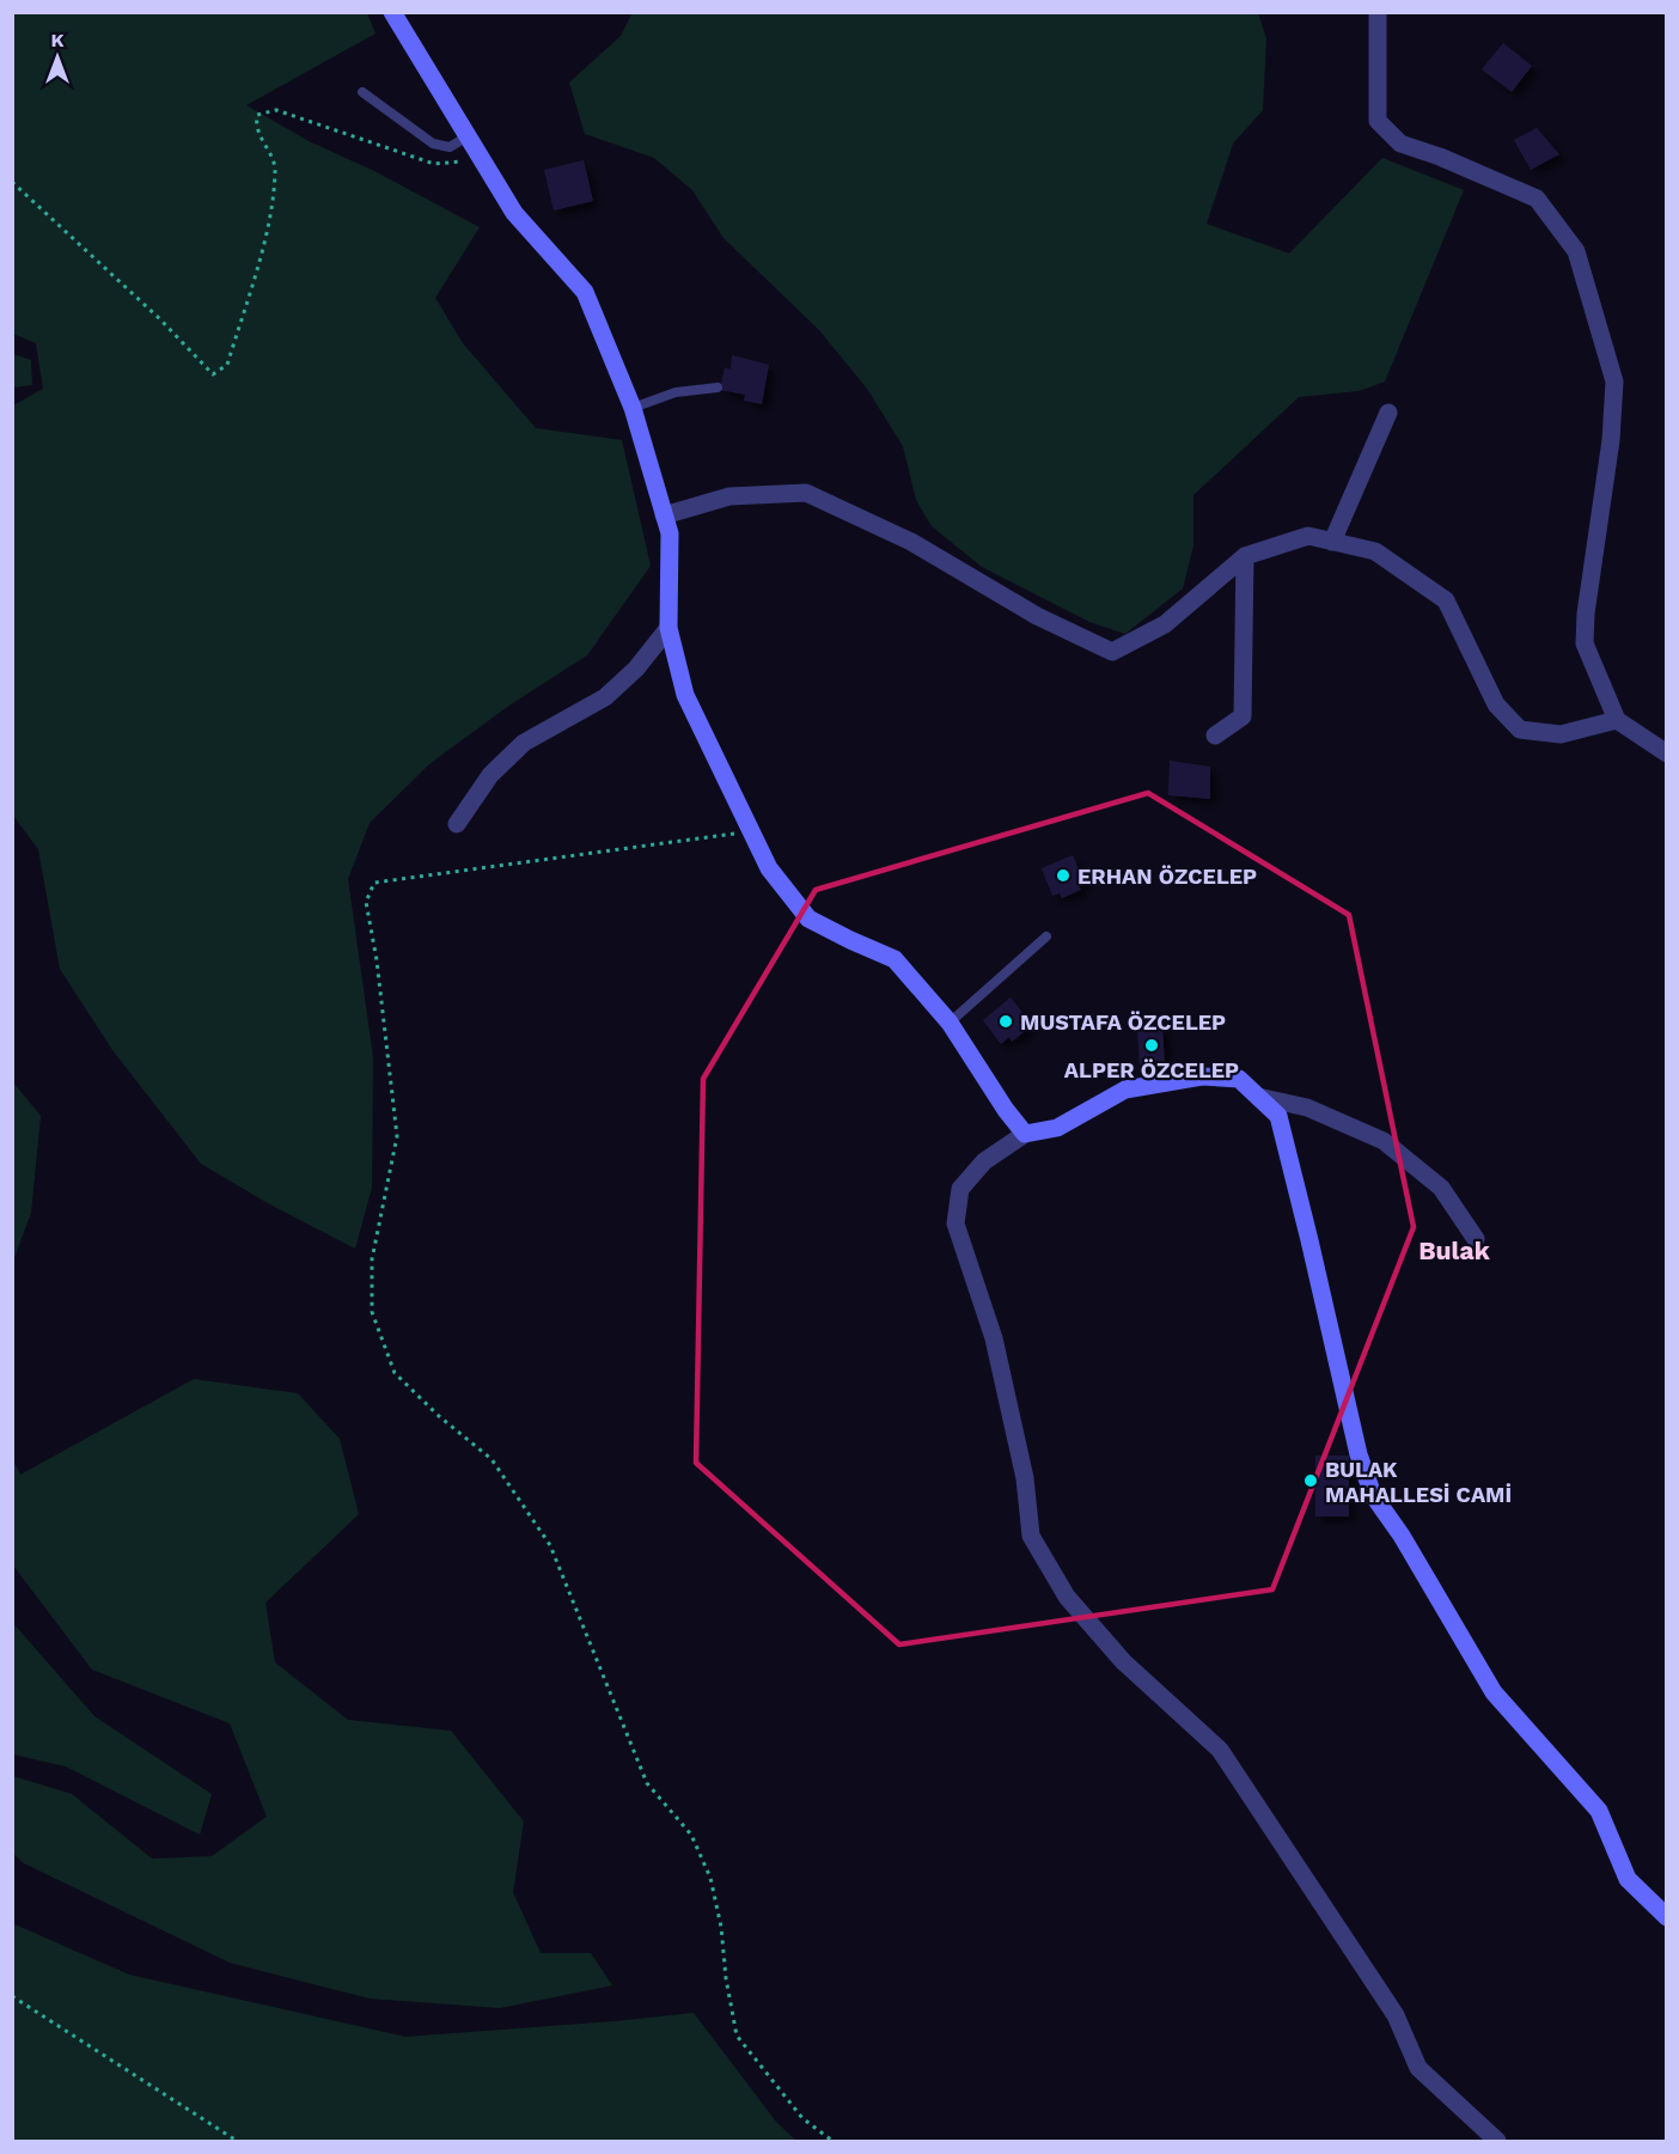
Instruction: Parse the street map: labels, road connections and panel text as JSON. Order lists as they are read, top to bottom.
{
  "districts": ["Bulak"],
  "places": [
    "ERHAN ÖZCELEP",
    "MUSTAFA ÖZCELEP",
    "ALPER ÖZCELEP",
    "BULAK MAHALLESİ CAMİ"
  ],
  "north": "top"
}
